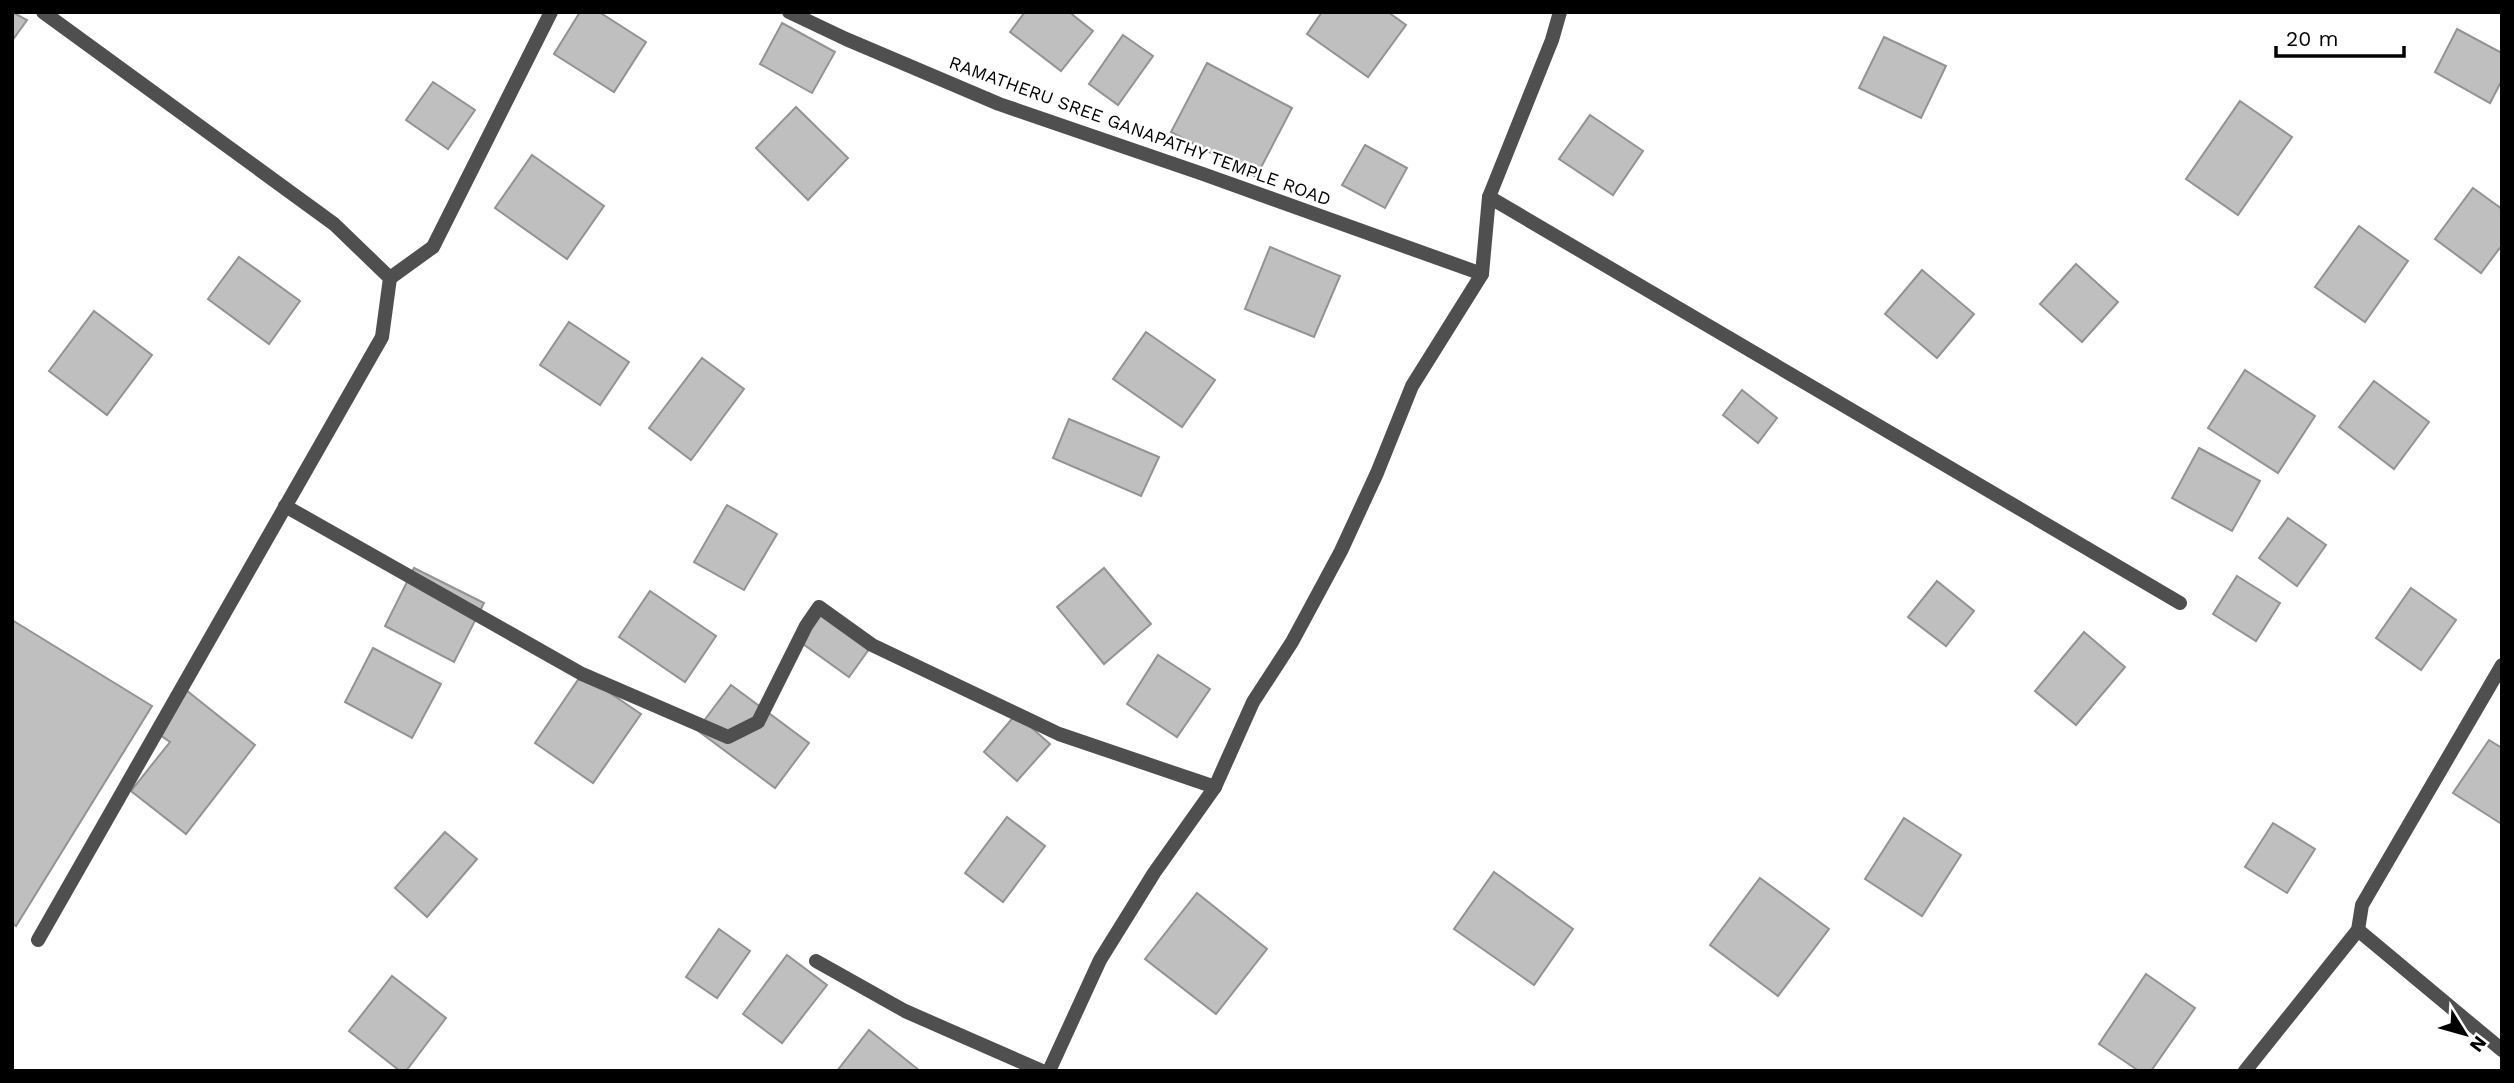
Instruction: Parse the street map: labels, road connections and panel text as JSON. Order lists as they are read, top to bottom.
{
  "streets": {
    "street": ["RAMATHERU SREE GANAPATHY TEMPLE ROAD"]
  },
  "scale_bar": "20 m",
  "north": "bottom right"
}
